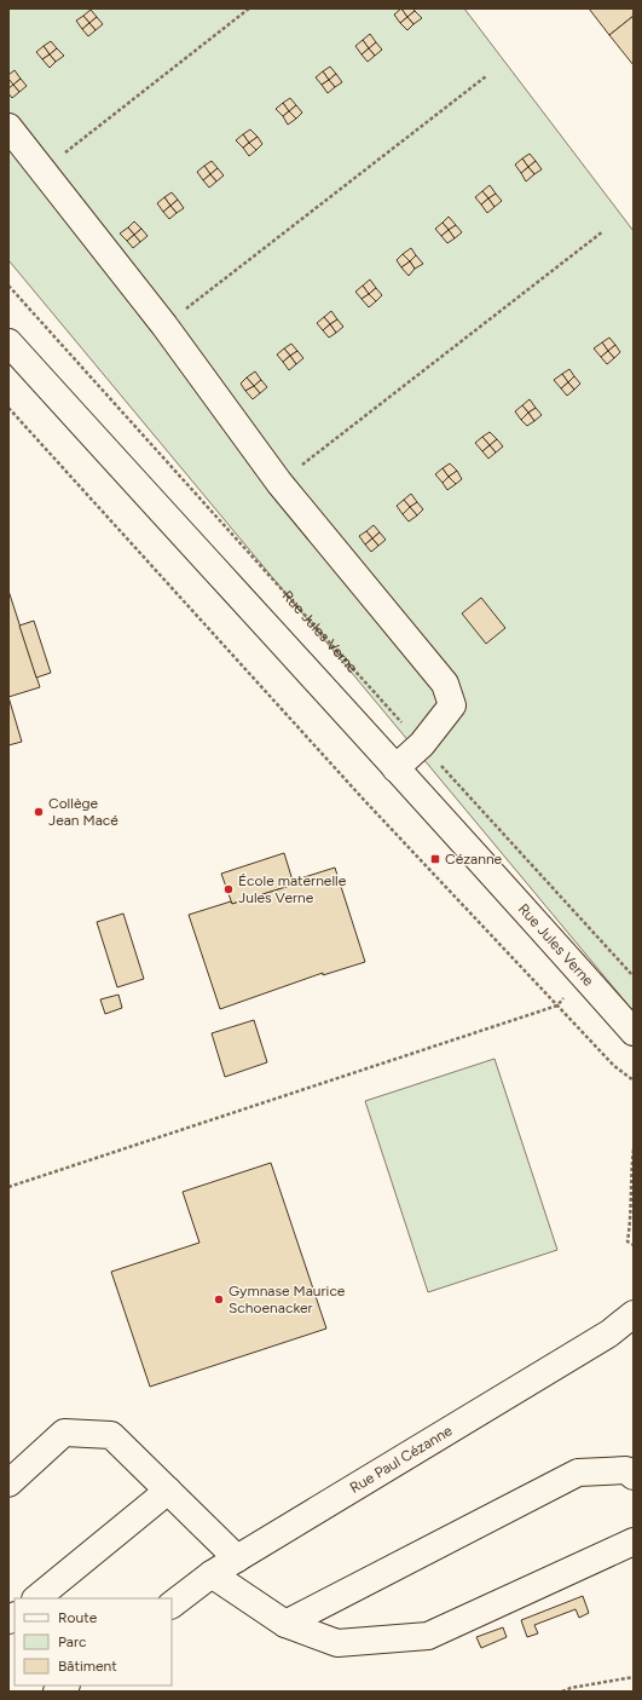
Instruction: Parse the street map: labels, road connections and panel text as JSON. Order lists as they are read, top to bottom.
{
  "streets": {
    "street": ["Rue Jules Verne", "Rue Paul Cézanne"]
  },
  "places": {
    "other": ["Collège Jean Macé", "École maternelle Jules Verne", "Gymnase Maurice Schoenacker"],
    "transit": ["Cézanne"]
  },
  "legend": ["Route", "Parc", "Bâtiment"]
}
